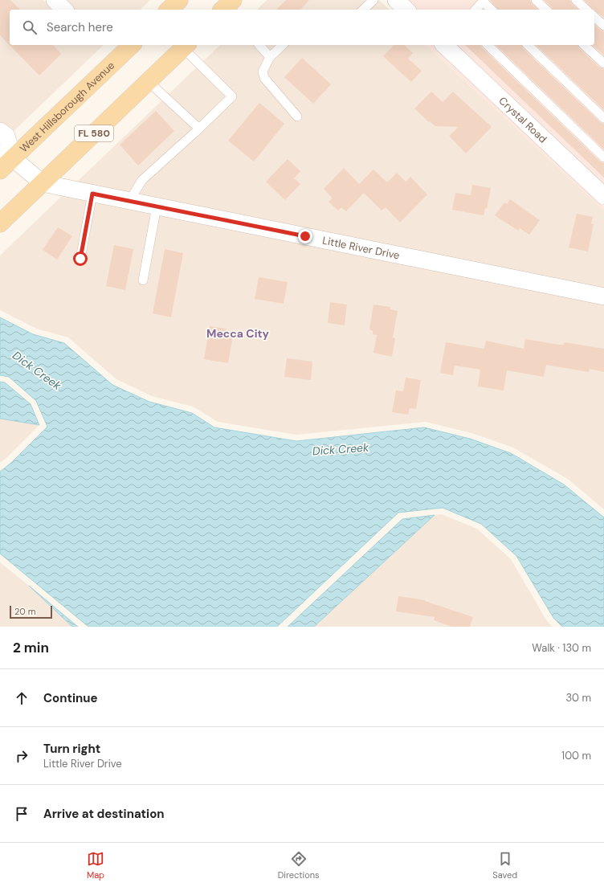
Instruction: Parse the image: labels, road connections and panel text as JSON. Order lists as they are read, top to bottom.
{
  "streets": {
    "main road": ["West Hillsborough Avenue", "FL 580"],
    "street": ["Crystal Road", "Little River Drive"]
  },
  "crossings": [
    ["West Hillsborough Avenue", "Little River Drive"],
    ["FL 580", "Little River Drive"]
  ],
  "districts": ["Mecca City"],
  "water": ["Dick Creek"],
  "scale_bar": "20 m",
  "page": {
    "search": "Search here",
    "scale": "20 m",
    "heading": ["2 min", "Walk · 130 m"],
    "list": [
      ["Continue", "30 m"],
      ["Turn right", "Little River Drive", "100 m"],
      "Arrive at destination"
    ],
    "nav": ["Map", "Directions", "Saved"]
  }
}
